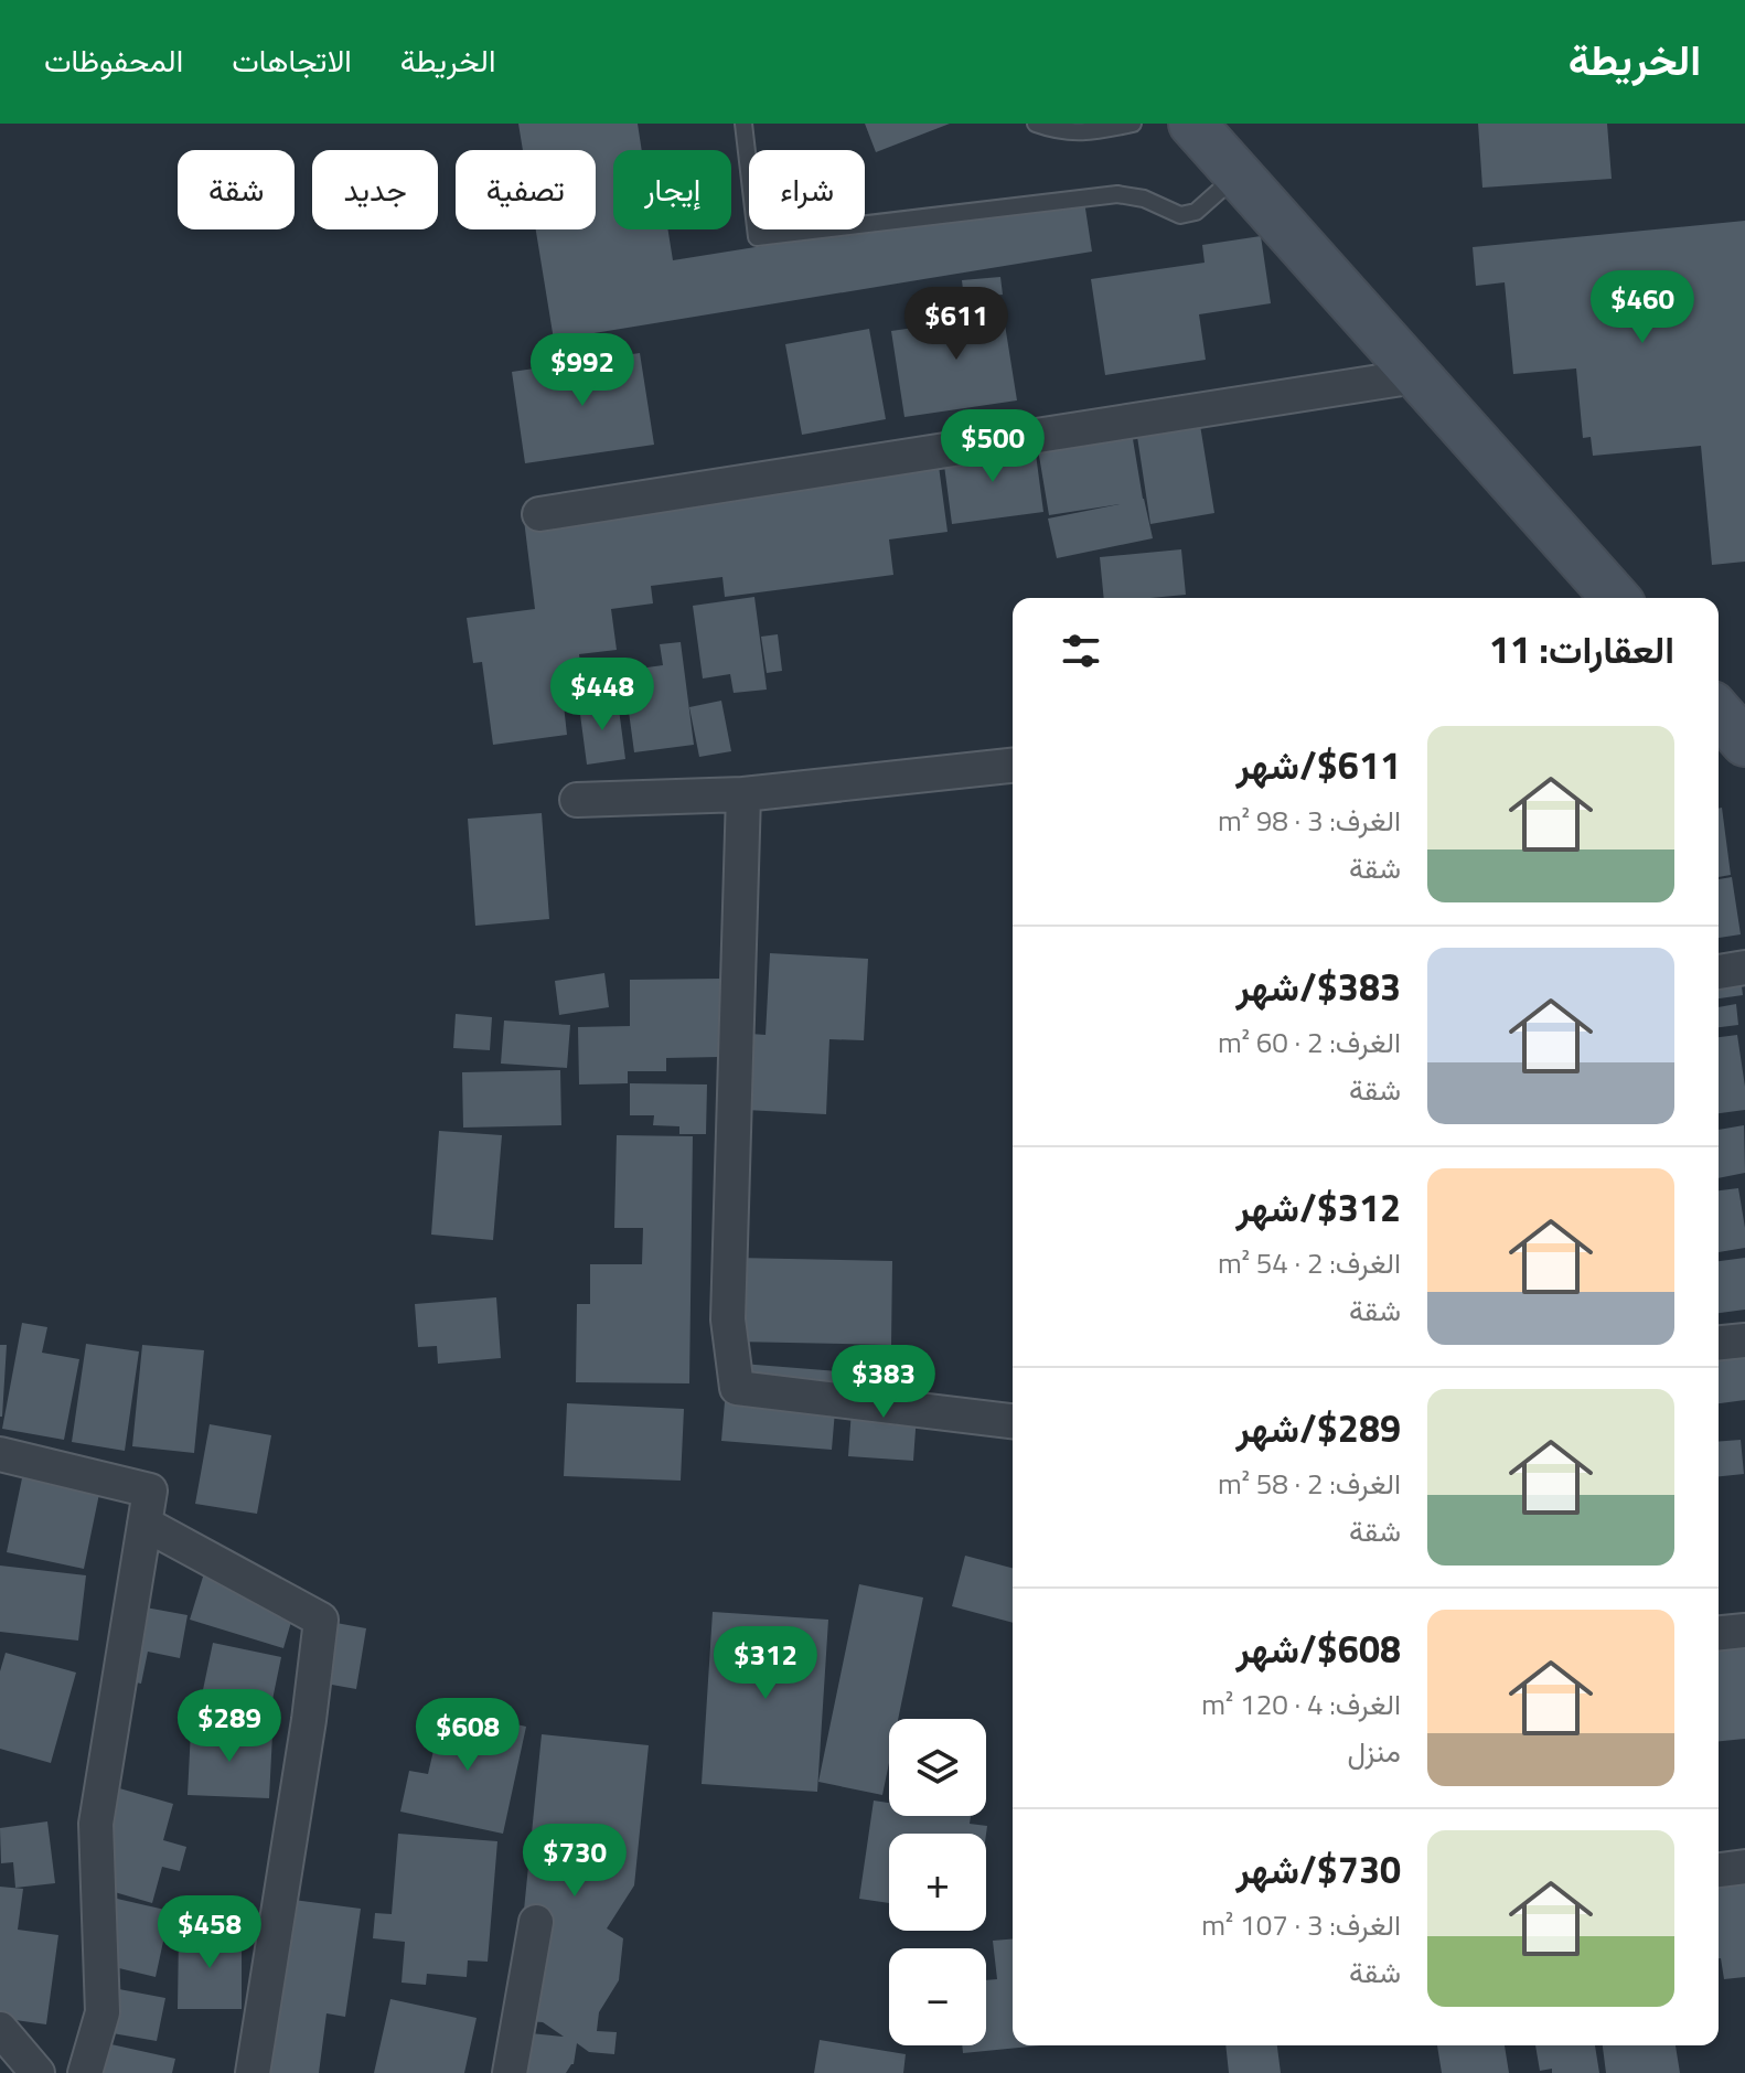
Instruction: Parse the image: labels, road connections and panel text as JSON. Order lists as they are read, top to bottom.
{
  "page": {
    "header": "الخريطة",
    "nav": ["الخريطة", "الاتجاهات", "المحفوظات"],
    "chip": [
      "شراء",
      "إيجار",
      "تصفية",
      "جديد",
      "شقة"
    ],
    "price": [
      "$460",
      "$611",
      "$992",
      "$500",
      "$448",
      "$383",
      "$312",
      "$289",
      "$608",
      "$730",
      "$458"
    ],
    "heading": "العقارات: 11",
    "list": [
      {
        "name": "$611/شهر",
        "note": "الغرف: 3 · 98 m² · شقة"
      },
      {
        "name": "$383/شهر",
        "note": "الغرف: 2 · 60 m² · شقة"
      },
      {
        "name": "$312/شهر",
        "note": "الغرف: 2 · 54 m² · شقة"
      },
      {
        "name": "$289/شهر",
        "note": "الغرف: 2 · 58 m² · شقة"
      },
      {
        "name": "$608/شهر",
        "note": "الغرف: 4 · 120 m² · منزل"
      },
      {
        "name": "$730/شهر",
        "note": "الغرف: 3 · 107 m² · شقة"
      }
    ],
    "map_buttons": ["+", "−"]
  }
}
